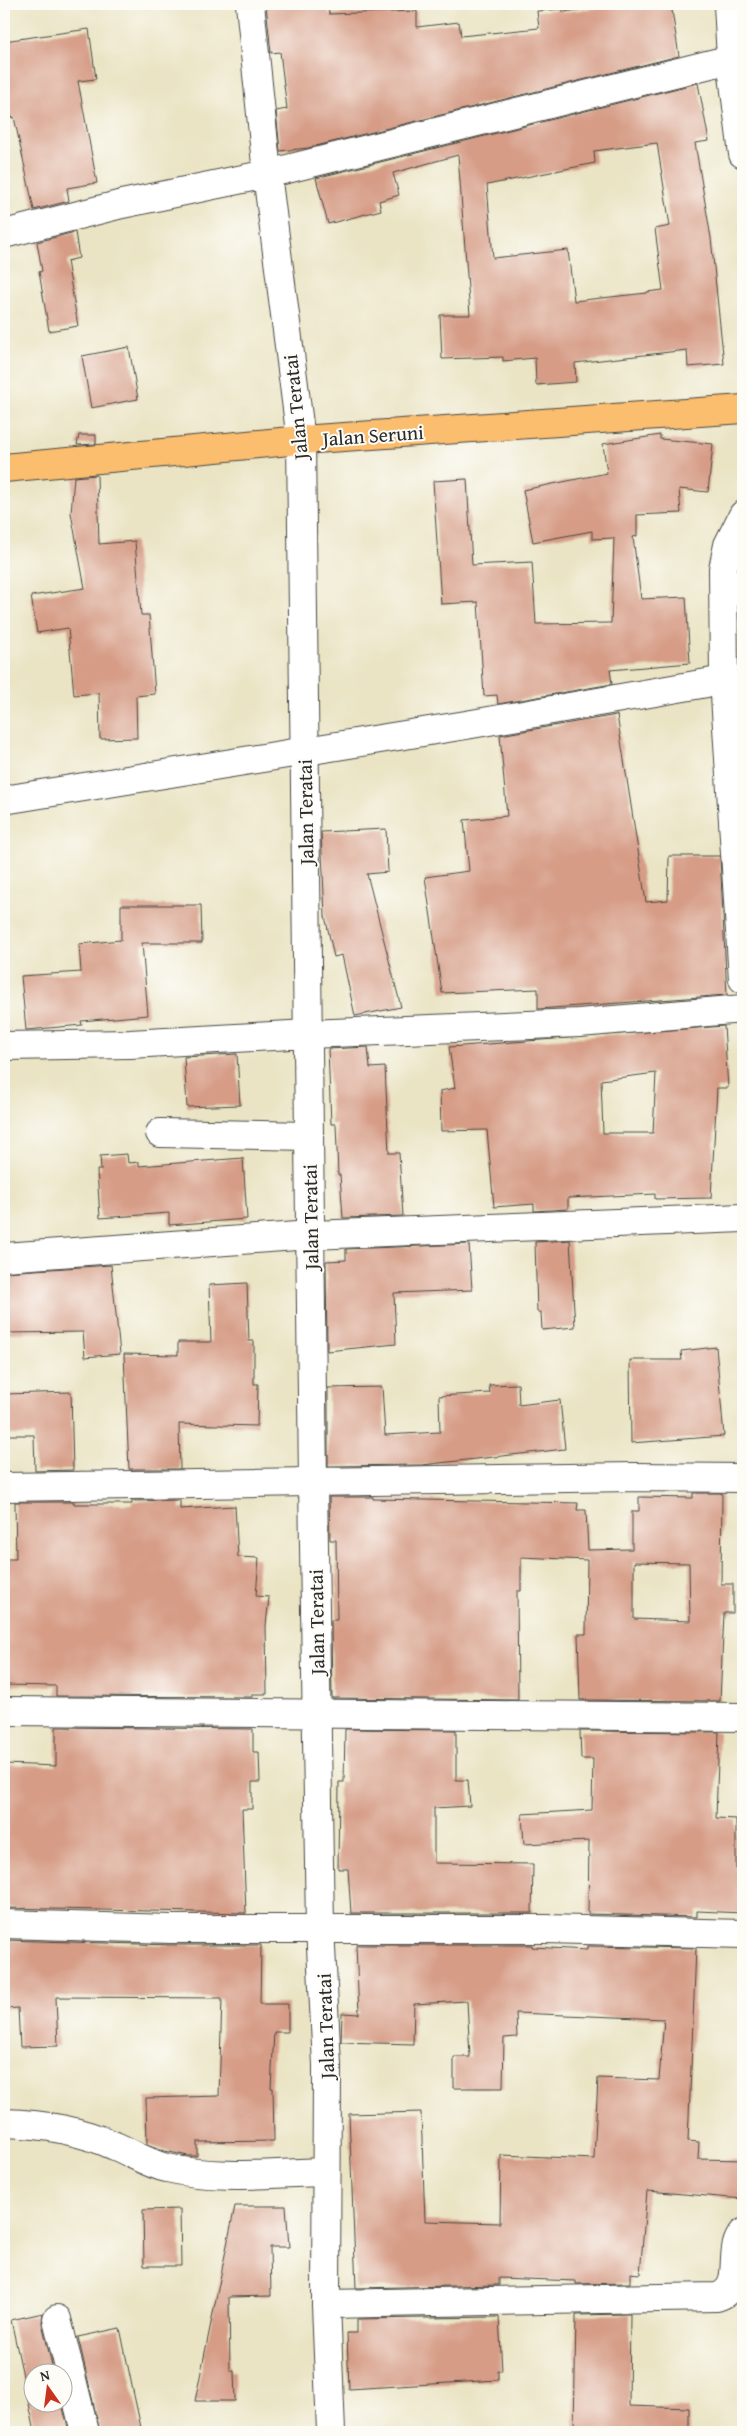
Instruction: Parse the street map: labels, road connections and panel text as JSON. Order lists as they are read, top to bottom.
{
  "streets": {
    "main road": ["Jalan Seruni"],
    "street": ["Jalan Teratai"]
  },
  "crossings": [
    ["Jalan Teratai", "Jalan Seruni"]
  ],
  "north": "top"
}
